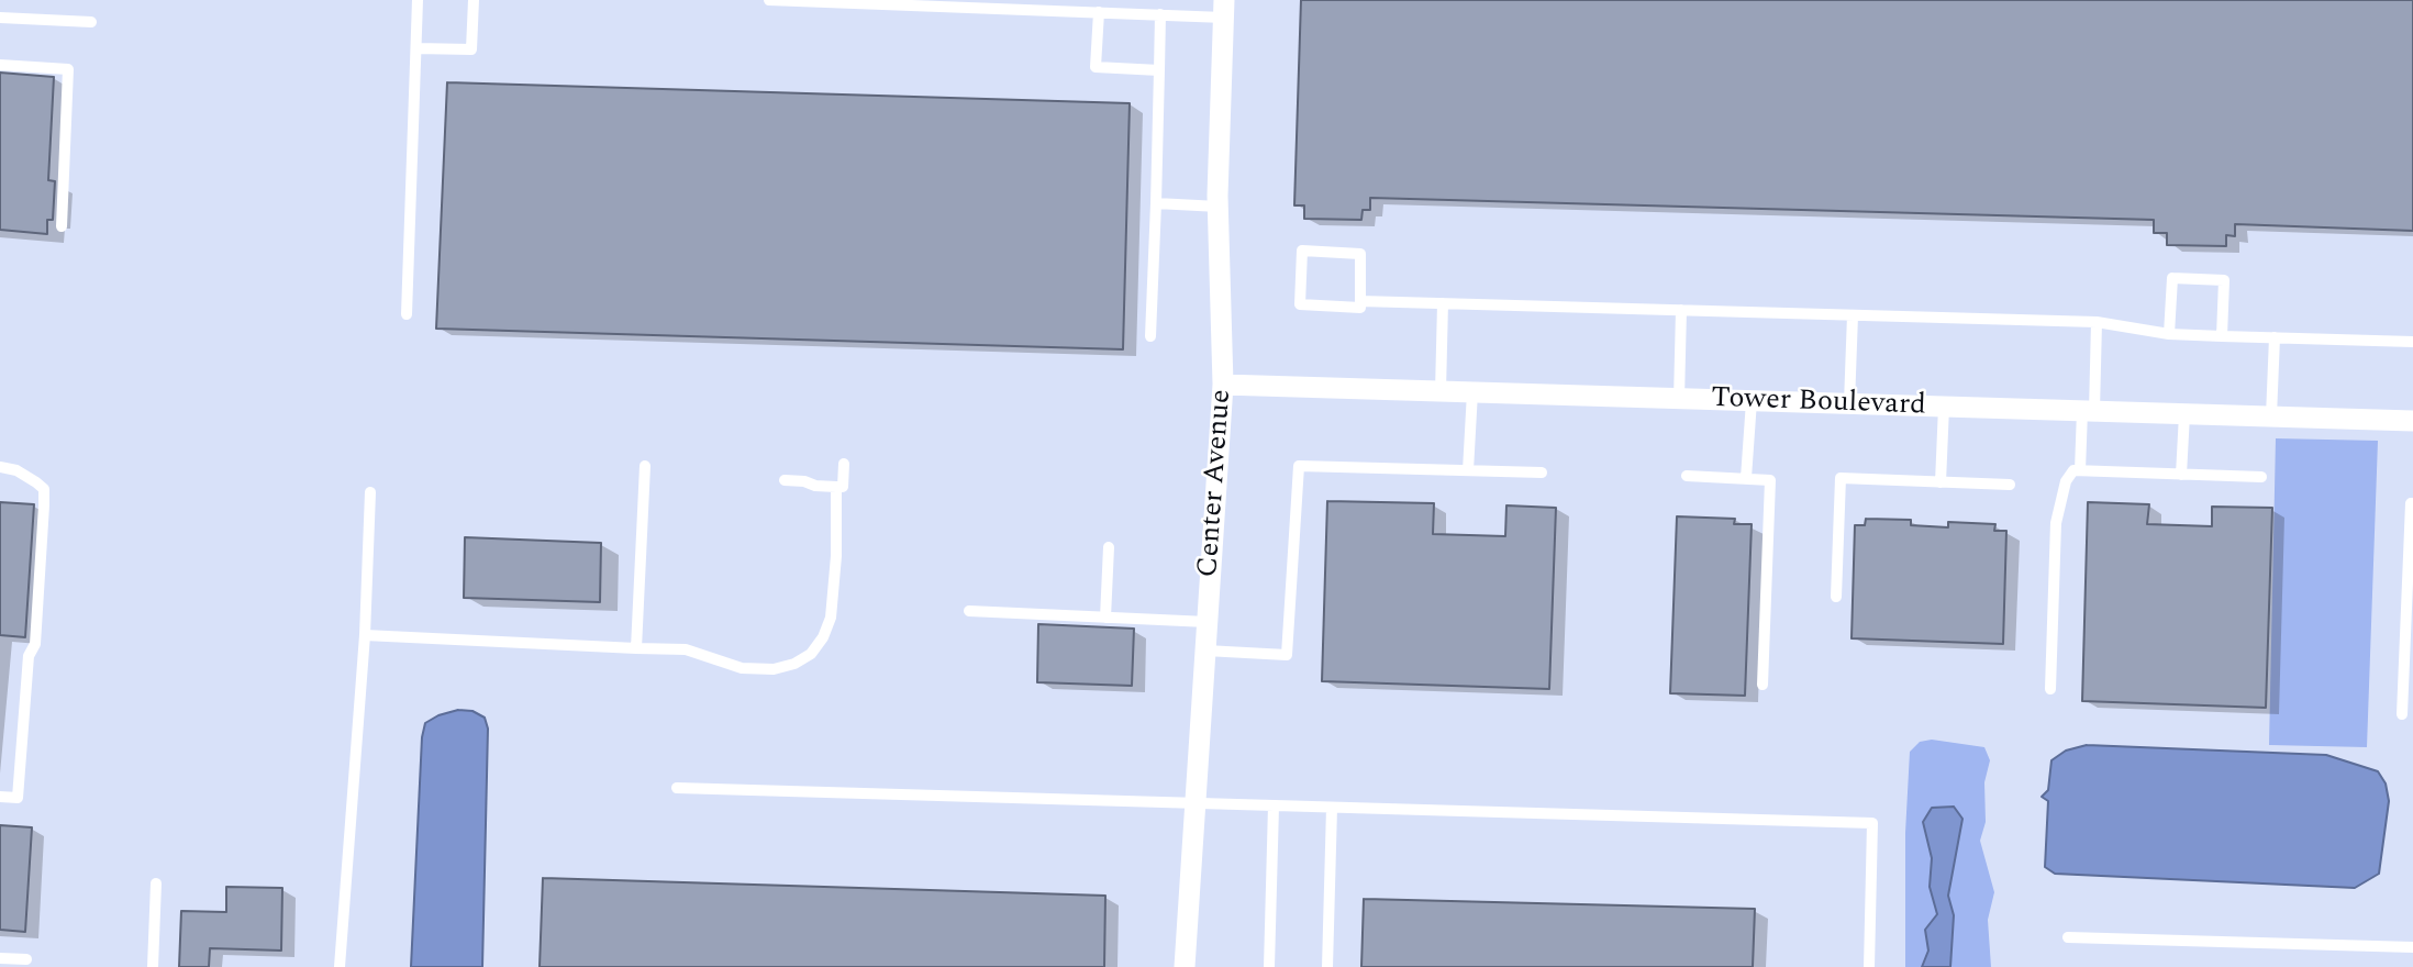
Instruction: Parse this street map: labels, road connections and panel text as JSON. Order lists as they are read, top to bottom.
{
  "streets": {
    "street": ["Tower Boulevard", "Center Avenue"]
  },
  "crossings": [
    ["Tower Boulevard", "Center Avenue"]
  ]
}
